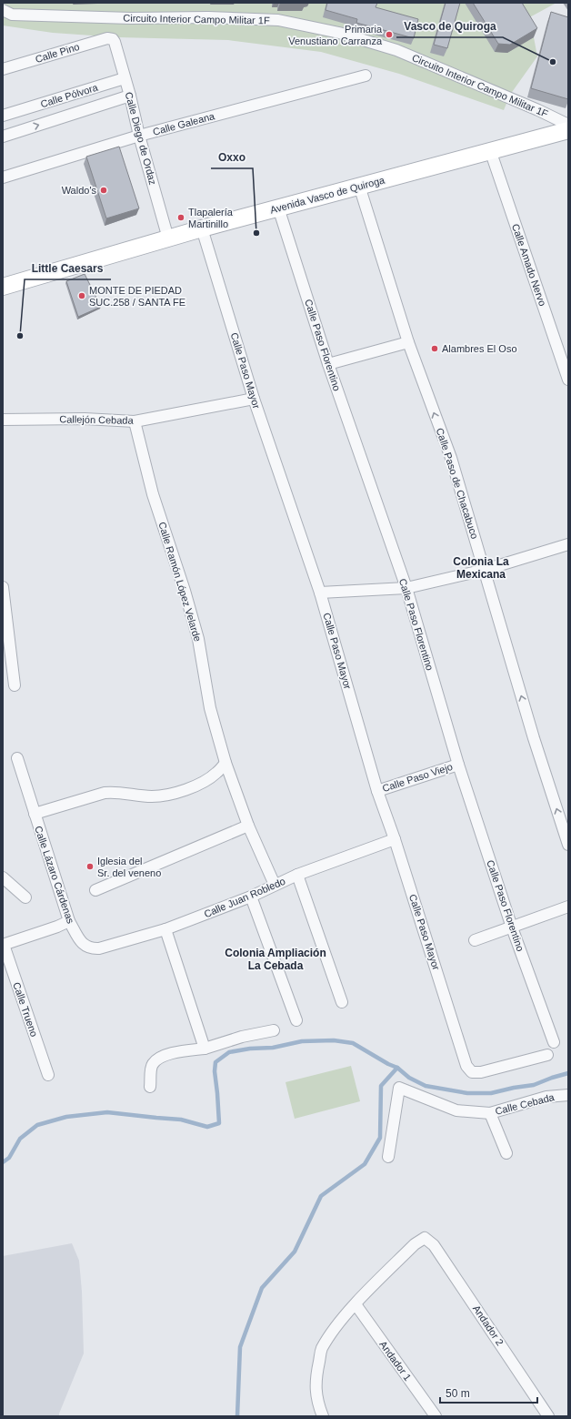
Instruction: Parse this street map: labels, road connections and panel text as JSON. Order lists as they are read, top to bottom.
{
  "streets": {
    "main road": ["Avenida Vasco de Quiroga"],
    "street": [
      "Circuito Interior Campo Militar 1F",
      "Calle Pino",
      "Calle Pólvora",
      "Calle Galeana",
      "Calle Diego de Ordaz",
      "Calle Amado Nervo",
      "Calle Paso Florentino",
      "Calle Paso Mayor",
      "Callejón Cebada",
      "Calle Paso de Chacabuco",
      "Calle Ramón López Velarde",
      "Calle Paso Viejo",
      "Calle Lázaro Cárdenas",
      "Calle Juan Robledo",
      "Calle Trueno",
      "Calle Cebada",
      "Andador 2",
      "Andador 1"
    ]
  },
  "crossings": [
    ["Calle Pino", "Calle Diego de Ordaz"],
    ["Calle Pólvora", "Calle Diego de Ordaz"],
    ["Calle Galeana", "Calle Diego de Ordaz"],
    ["Calle Diego de Ordaz", "Avenida Vasco de Quiroga"],
    ["Avenida Vasco de Quiroga", "Calle Amado Nervo"],
    ["Avenida Vasco de Quiroga", "Calle Paso Florentino"],
    ["Avenida Vasco de Quiroga", "Calle Paso Mayor"],
    ["Avenida Vasco de Quiroga", "Calle Paso de Chacabuco"],
    ["Calle Paso Florentino", "Calle Paso Viejo"],
    ["Calle Paso Mayor", "Callejón Cebada"],
    ["Calle Paso Mayor", "Calle Paso Viejo"],
    ["Calle Paso Mayor", "Calle Juan Robledo"],
    ["Callejón Cebada", "Calle Ramón López Velarde"],
    ["Calle Ramón López Velarde", "Calle Juan Robledo"],
    ["Calle Lázaro Cárdenas", "Calle Juan Robledo"],
    ["Andador 2", "Andador 1"]
  ],
  "one_way": ["Calle Paso de Chacabuco"],
  "districts": ["Colonia La Mexicana", "Colonia Ampliación La Cebada"],
  "places": [
    "Primaria Venustiano Carranza",
    "Vasco de Quiroga",
    "Waldo's",
    "Tlapalería Martinillo",
    "Oxxo",
    "MONTE DE PIEDAD SUC.258 / SANTA FE",
    "Little Caesars",
    "Alambres El Oso",
    "Iglesia del Sr. del veneno"
  ],
  "scale_bar": "50 m"
}
